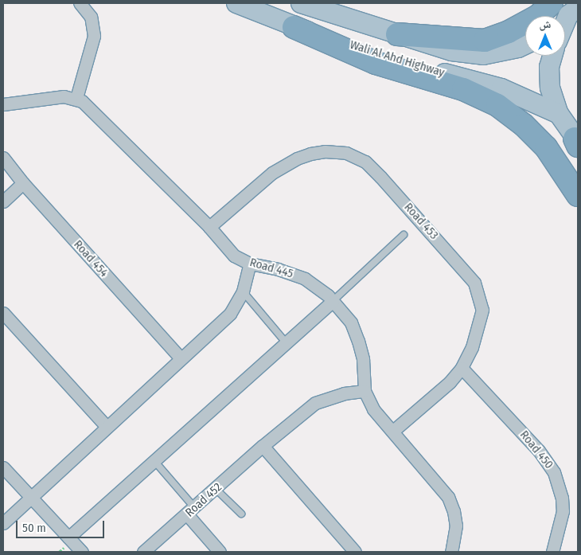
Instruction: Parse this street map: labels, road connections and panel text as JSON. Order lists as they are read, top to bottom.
{
  "streets": {
    "main road": ["Wali Al Ahd Highway"],
    "street": [
      "Road 453",
      "Road 454",
      "Road 445",
      "Road 450",
      "Road 452"
    ]
  },
  "crossings": [
    ["Road 453", "Road 445"],
    ["Road 453", "Road 450"],
    ["Road 445", "Road 452"]
  ],
  "scale_bar": "50 m",
  "north": "top"
}
